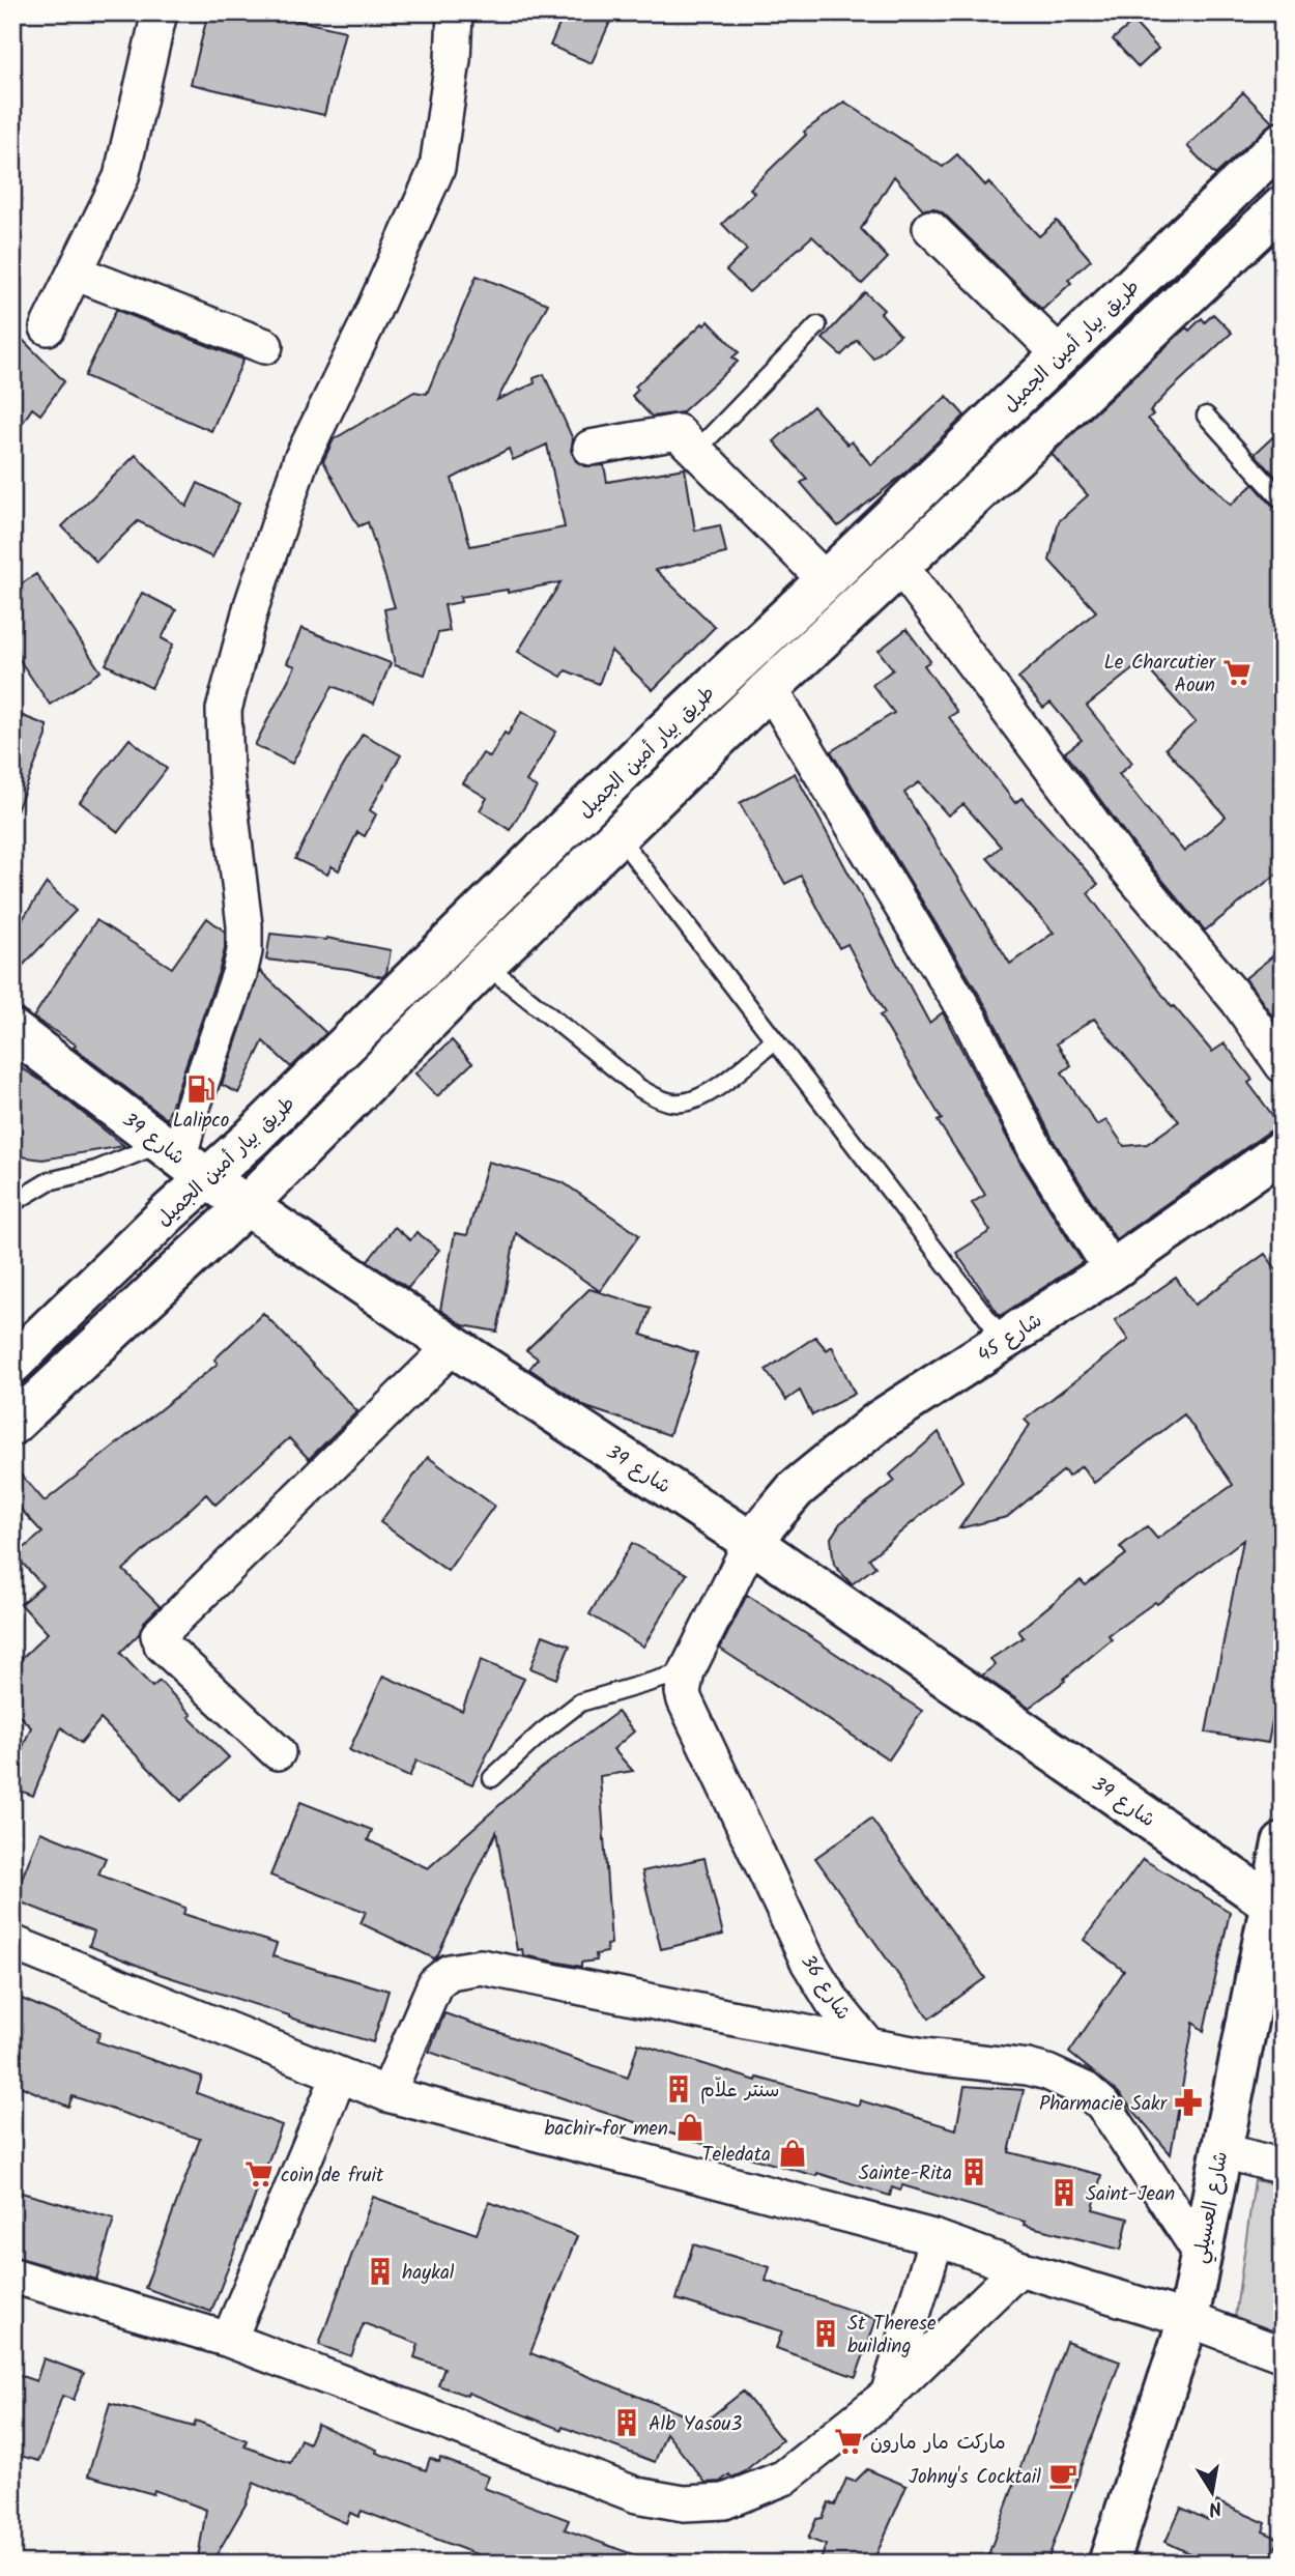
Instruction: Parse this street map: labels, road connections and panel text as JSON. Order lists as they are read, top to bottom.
{
  "streets": {
    "main road": [
      "طريق بيار أمين الجميل",
      "شارع 39",
      "شارع 45",
      "شارع العسيلي"
    ],
    "street": ["شارع 36"]
  },
  "crossings": [
    ["طريق بيار أمين الجميل", "شارع 39"],
    ["شارع 39", "شارع 45"],
    ["شارع 39", "شارع 36"],
    ["شارع 39", "شارع العسيلي"],
    ["شارع 45", "شارع 36"]
  ],
  "places": {
    "supermarket": ["Le Charcutier Aoun", "coin de fruit", "ماركت مار مارون"],
    "fuel station": ["Lalipco"],
    "building": [
      "سنتر علاّم",
      "Sainte-Rita",
      "Saint-Jean",
      "haykal",
      "St Therese building",
      "Alb Yasou3"
    ],
    "pharmacy": ["Pharmacie Sakr"],
    "shop": ["bachir for men", "Teledata"],
    "cafe": ["Johny's Cocktail"]
  },
  "north": "bottom"
}
